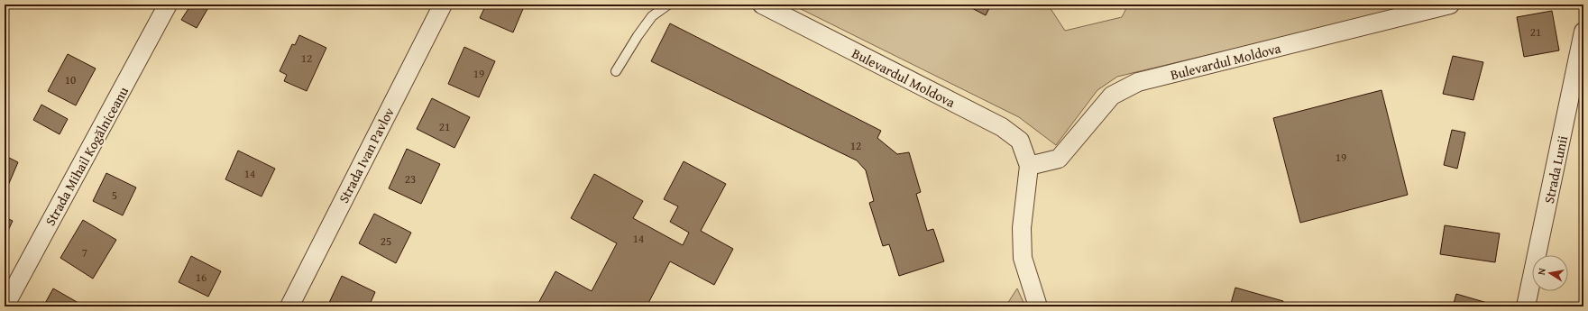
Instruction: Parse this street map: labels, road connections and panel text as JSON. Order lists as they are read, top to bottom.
{
  "streets": {
    "street": [
      "Bulevardul Moldova",
      "Strada Ivan Pavlov",
      "Strada Mihail Kogălniceanu",
      "Strada Lunii"
    ]
  },
  "house_numbers": [
    "21",
    "12",
    "19",
    "10",
    "21",
    "12",
    "19",
    "14",
    "23",
    "5",
    "14",
    "25",
    "7",
    "16"
  ],
  "north": "left"
}
